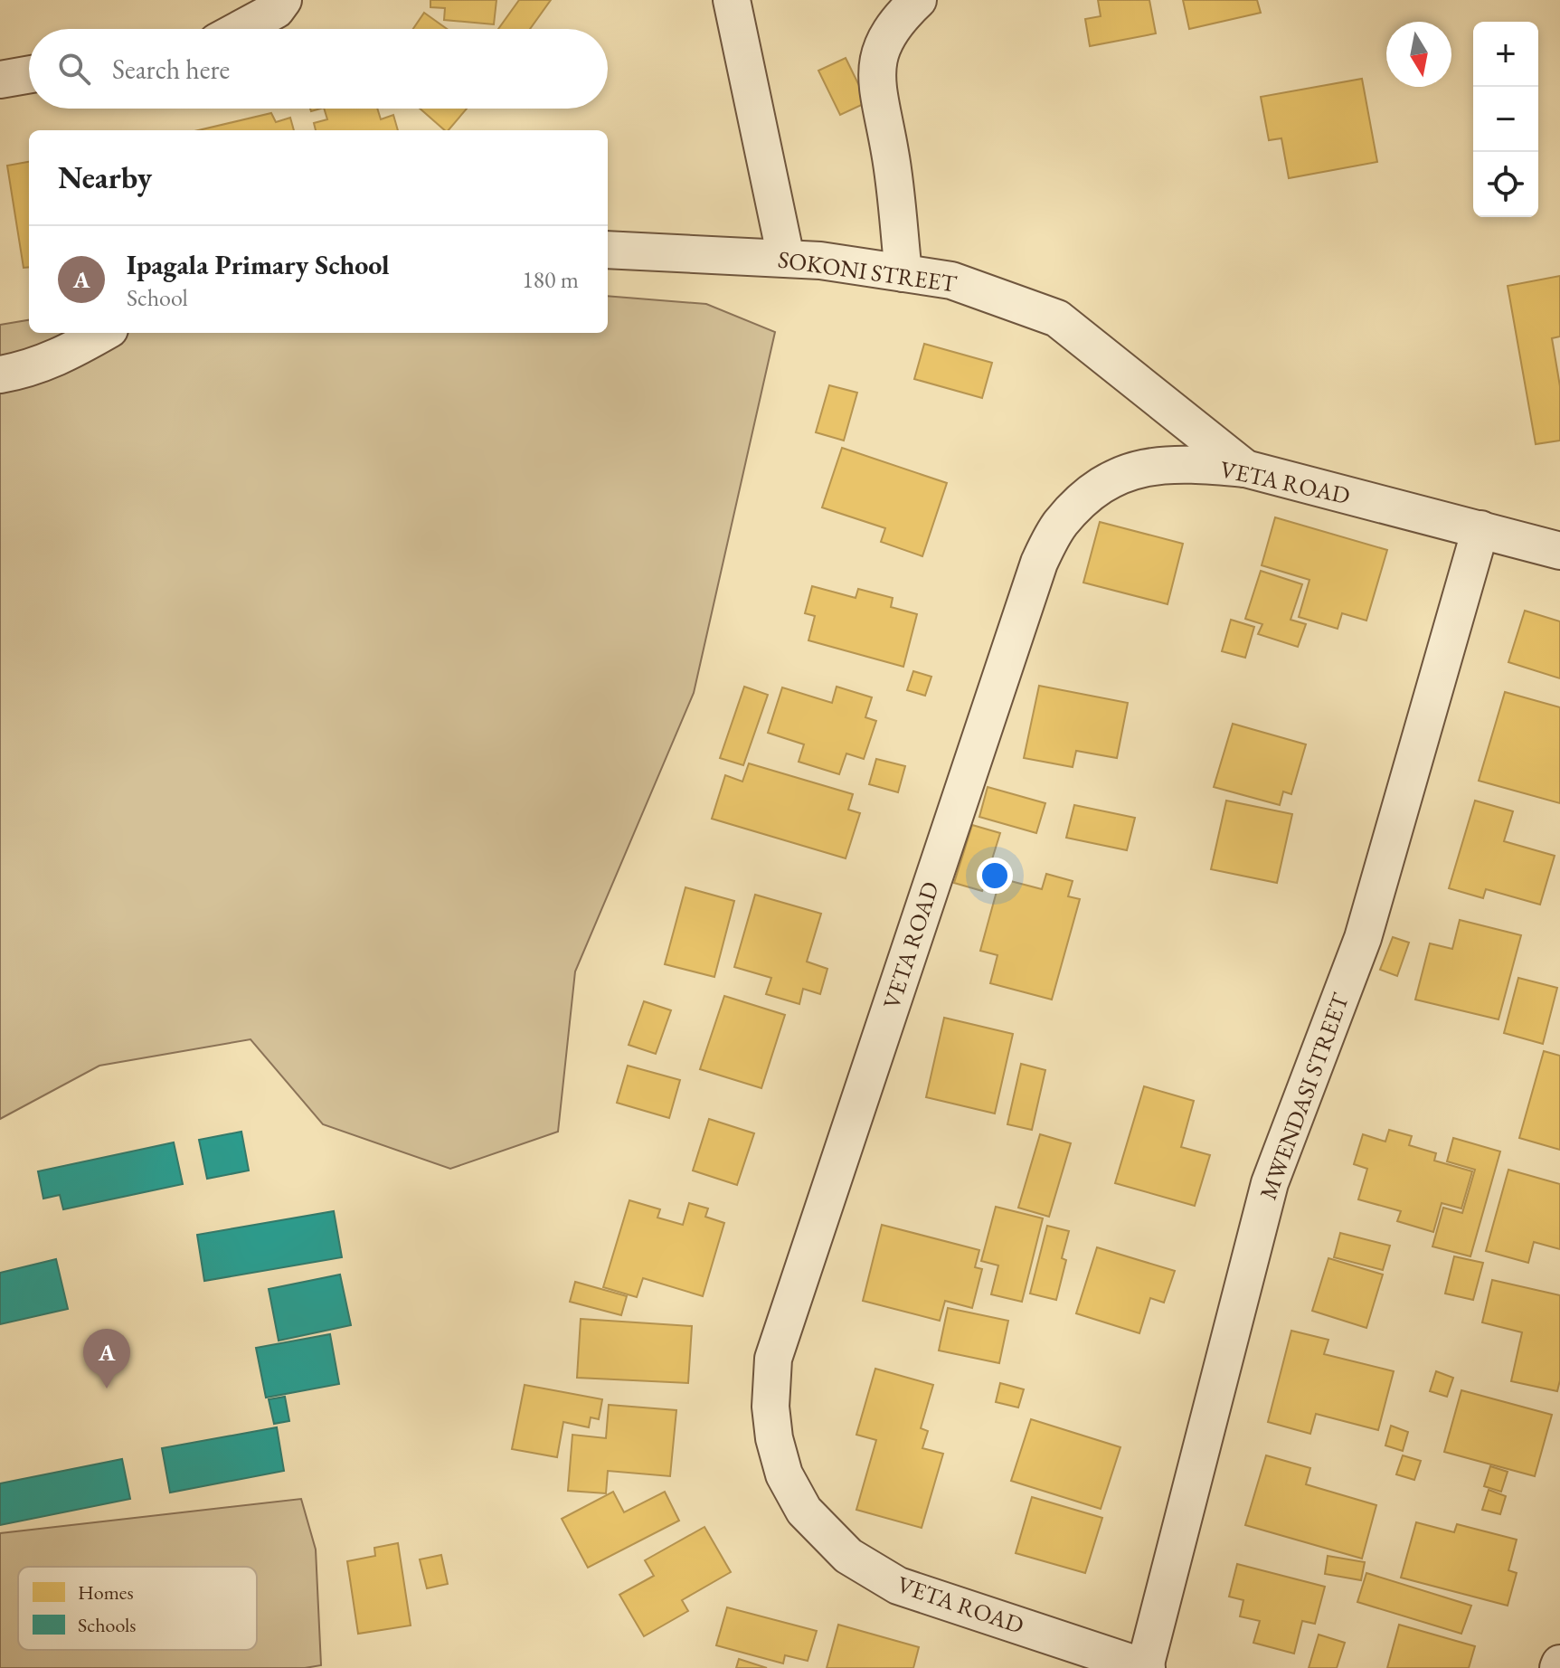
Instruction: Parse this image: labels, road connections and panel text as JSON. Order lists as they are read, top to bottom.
{
  "streets": {
    "street": ["SOKONI STREET", "VETA ROAD", "MWENDASI STREET"]
  },
  "crossings": [
    ["SOKONI STREET", "VETA ROAD"],
    ["VETA ROAD", "MWENDASI STREET"]
  ],
  "legend": ["Homes", "Schools"],
  "north": "bottom",
  "page": {
    "map_buttons": ["+", "−"],
    "search": "Search here",
    "heading": "Nearby",
    "list": [
      {
        "mark": "A",
        "name": "Ipagala Primary School",
        "note": "School",
        "value": "180 m"
      }
    ],
    "pins": "A"
  }
}
